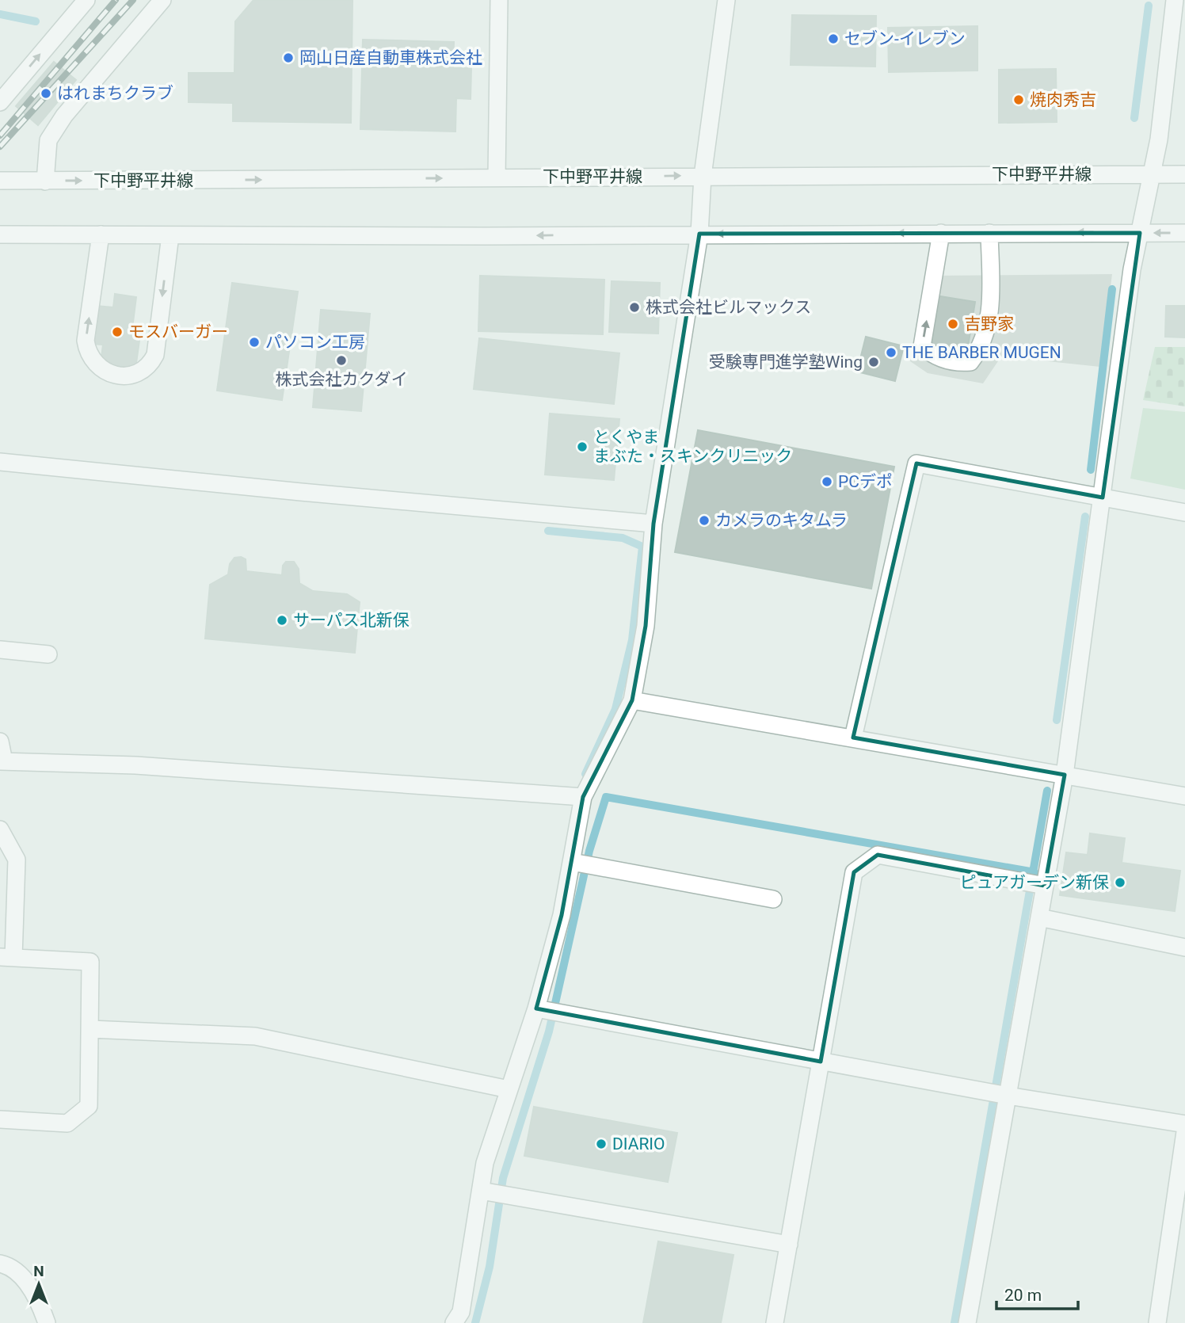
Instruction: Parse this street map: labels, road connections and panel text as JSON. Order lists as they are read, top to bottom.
{
  "streets": {
    "street": ["下中野平井線"]
  },
  "places": [
    "セブン-イレブン",
    "岡山日産自動車株式会社",
    "はれまちクラブ",
    "焼肉秀吉",
    "株式会社ビルマックス",
    "吉野家",
    "モスバーガー",
    "パソコン工房",
    "THE BARBER MUGEN",
    "株式会社カクダイ",
    "受験専門進学塾Wing",
    "とくやま まぶた・スキンクリニック",
    "PCデポ",
    "カメラのキタムラ",
    "サーパス北新保",
    "ピュアガーデン新保",
    "DIARIO"
  ],
  "scale_bar": "20 m",
  "north": "top"
}
